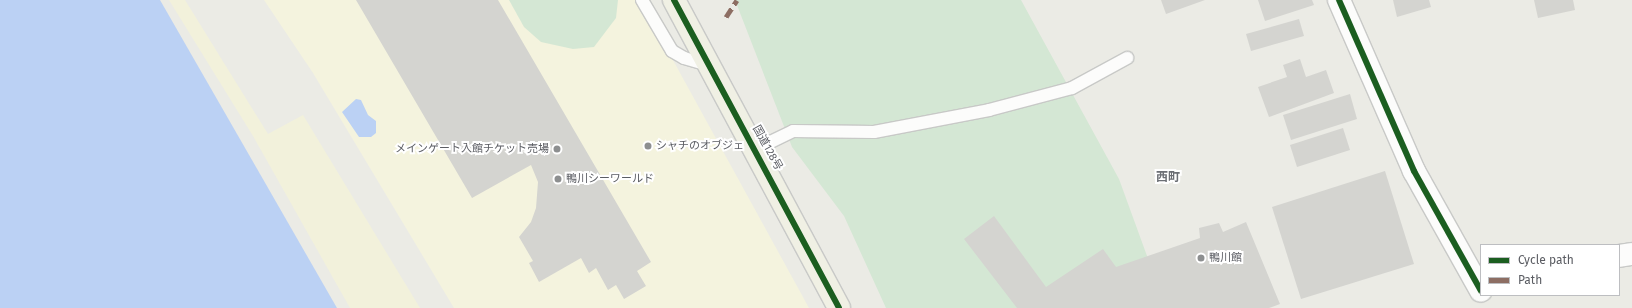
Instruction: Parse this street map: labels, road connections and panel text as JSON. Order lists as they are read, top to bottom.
{
  "streets": {
    "highway": ["国道128号"]
  },
  "districts": ["西町"],
  "places": [
    "シャチのオブジェ",
    "メインゲート入館チケット売場",
    "鴨川シーワールド",
    "鴨川館"
  ],
  "legend": ["Cycle path", "Path"]
}
